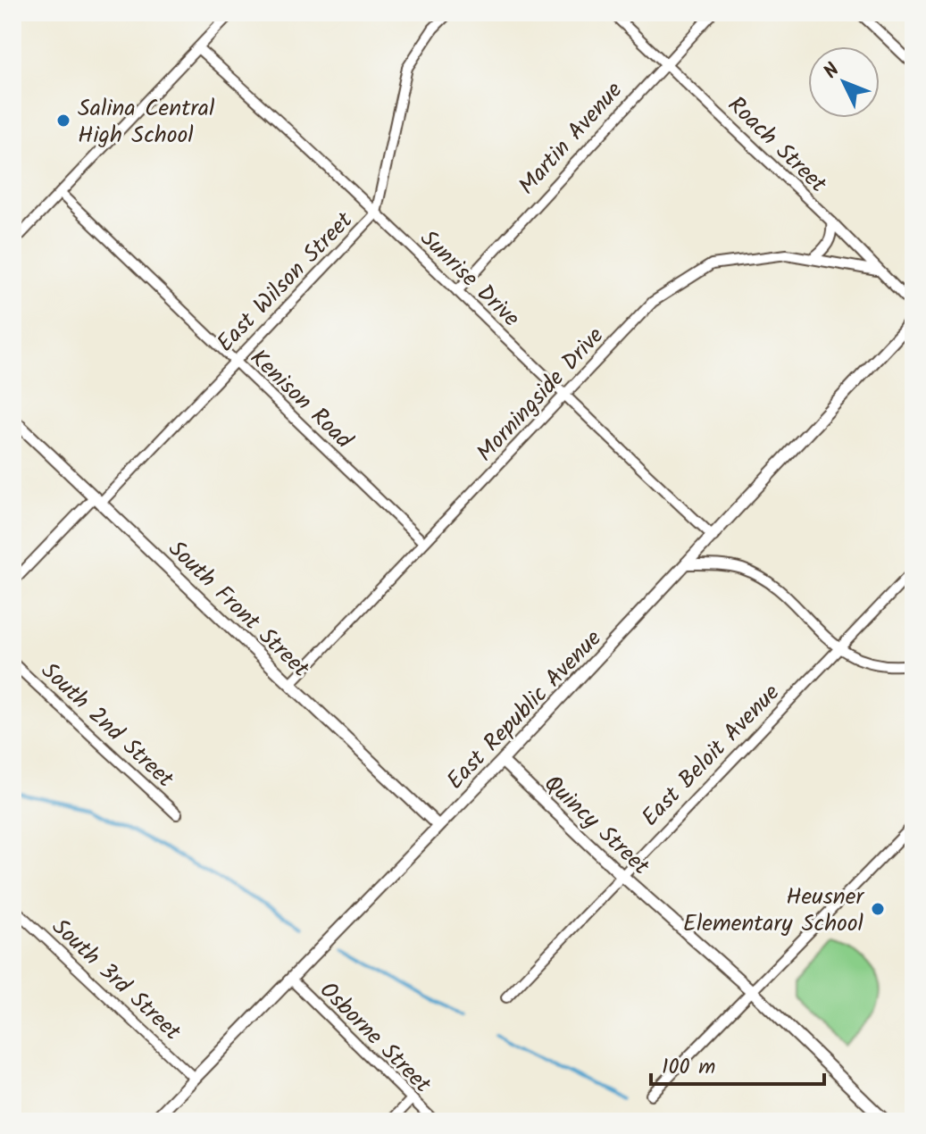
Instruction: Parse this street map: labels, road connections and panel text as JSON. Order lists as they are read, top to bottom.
{
  "streets": {
    "street": [
      "Martin Avenue",
      "Roach Street",
      "Sunrise Drive",
      "East Wilson Street",
      "Morningside Drive",
      "Kenison Road",
      "South Front Street",
      "East Republic Avenue",
      "South 2nd Street",
      "East Beloit Avenue",
      "Quincy Street",
      "South 3rd Street",
      "Osborne Street"
    ]
  },
  "crossings": [
    ["Martin Avenue", "Roach Street"],
    ["Martin Avenue", "Sunrise Drive"],
    ["Roach Street", "Morningside Drive"],
    ["Sunrise Drive", "East Wilson Street"],
    ["Sunrise Drive", "Morningside Drive"],
    ["Sunrise Drive", "East Republic Avenue"],
    ["East Wilson Street", "Kenison Road"],
    ["East Wilson Street", "South Front Street"],
    ["Morningside Drive", "Kenison Road"],
    ["Morningside Drive", "South Front Street"],
    ["South Front Street", "East Republic Avenue"],
    ["East Republic Avenue", "Quincy Street"],
    ["East Republic Avenue", "South 3rd Street"],
    ["East Republic Avenue", "Osborne Street"],
    ["East Beloit Avenue", "Quincy Street"]
  ],
  "places": ["Salina Central High School", "Heusner Elementary School"],
  "scale_bar": "100 m",
  "north": "top left"
}
